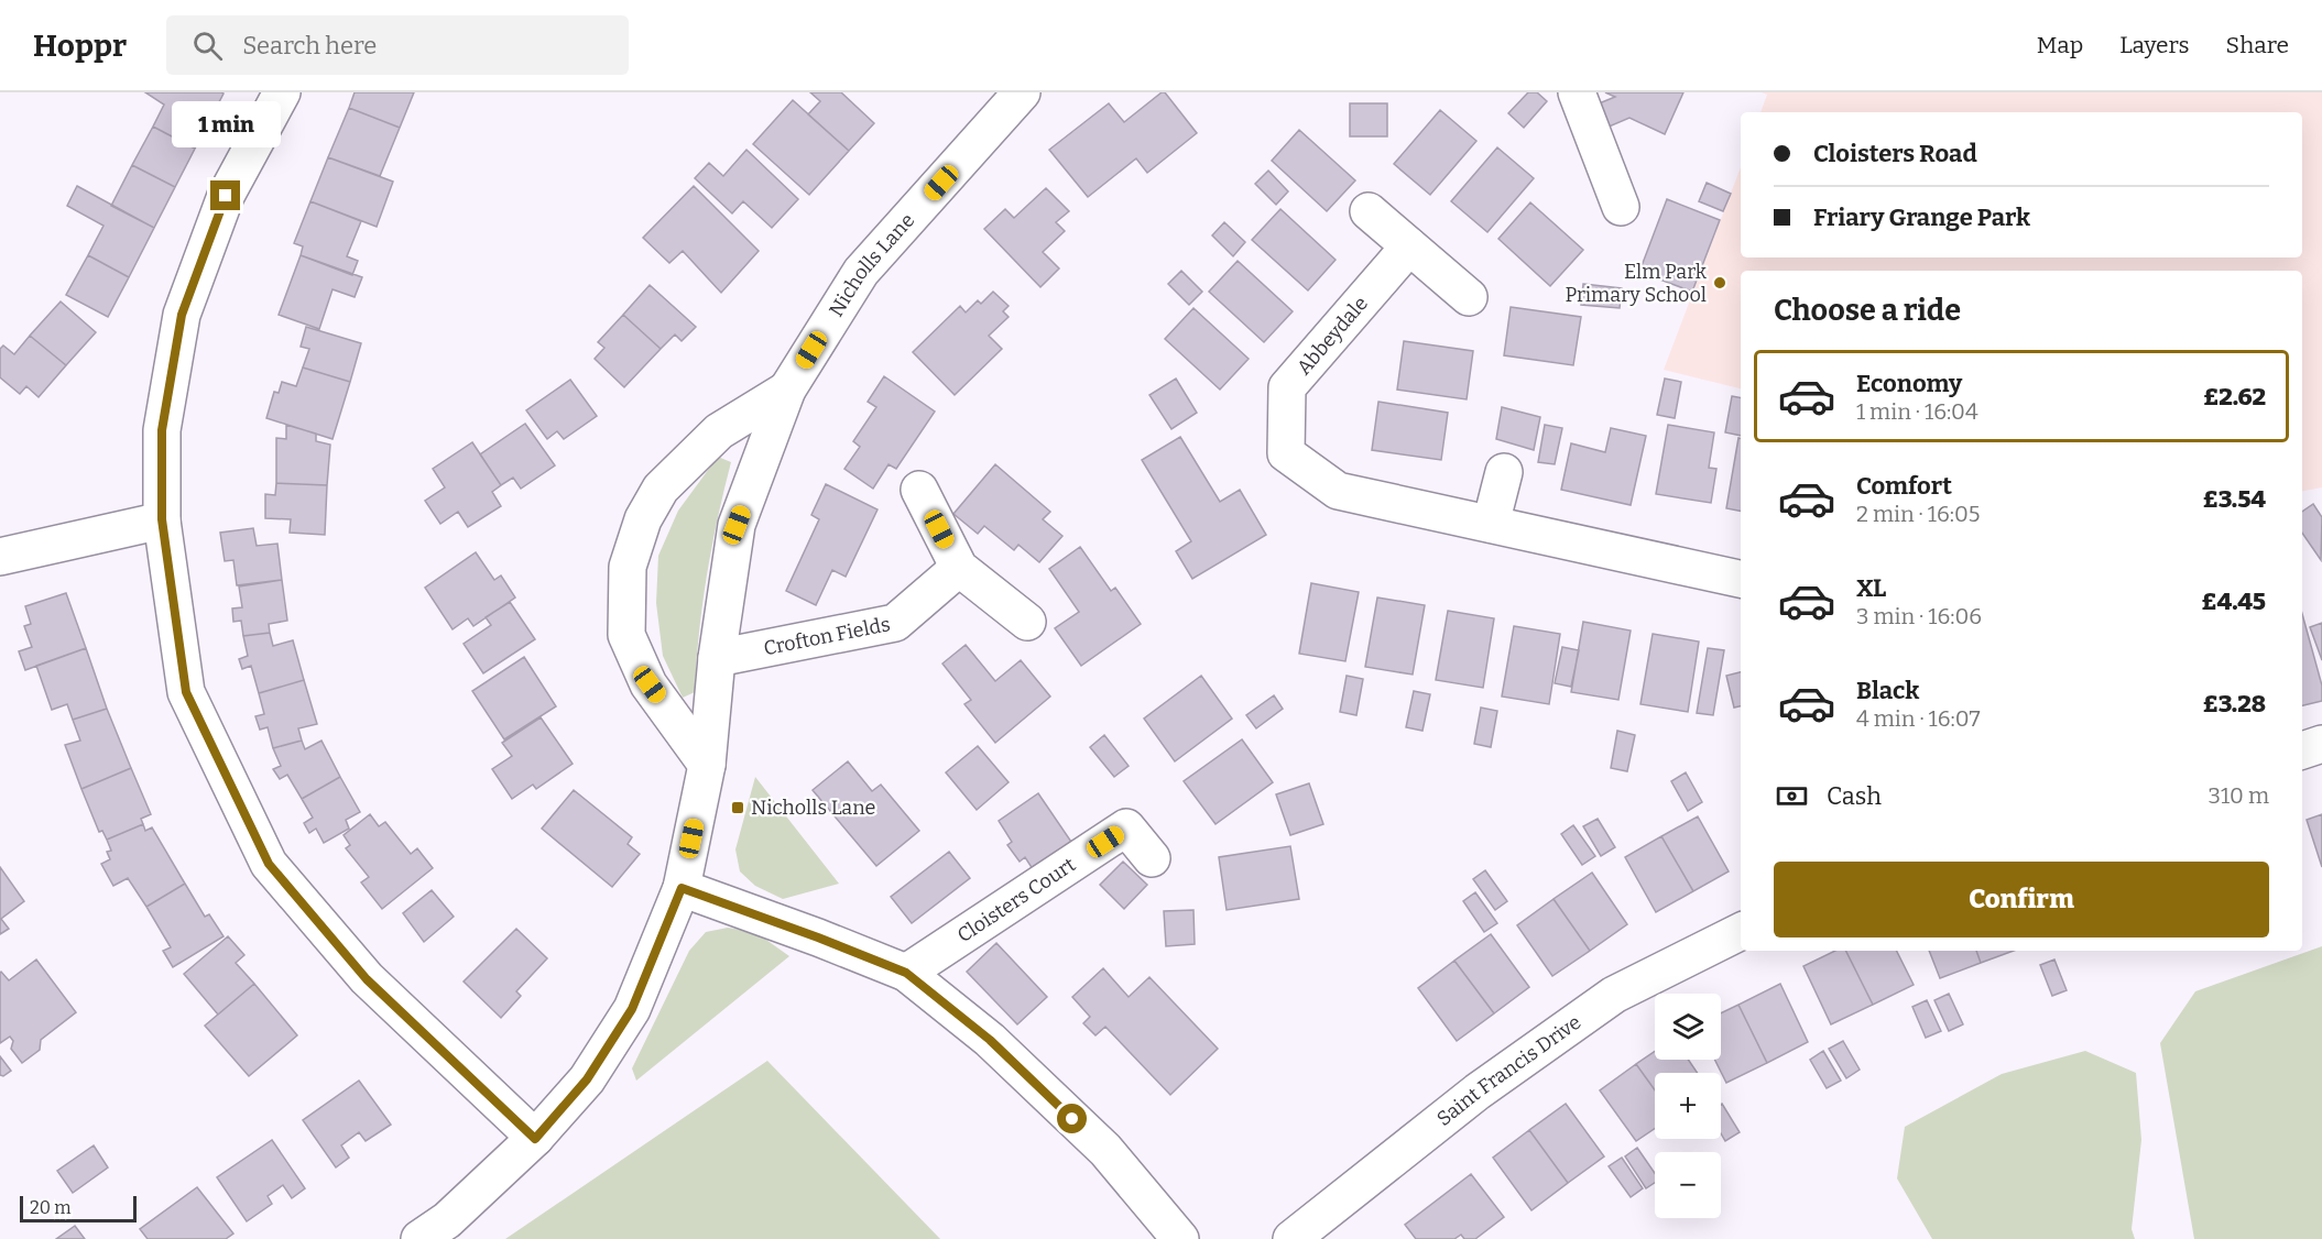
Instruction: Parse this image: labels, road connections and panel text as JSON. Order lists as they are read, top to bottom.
{
  "streets": {
    "street": [
      "Nicholls Lane",
      "Abbeydale",
      "Crofton Fields",
      "Cloisters Court",
      "Saint Francis Drive"
    ]
  },
  "crossings": [
    ["Nicholls Lane", "Crofton Fields"]
  ],
  "places": {
    "other": ["Elm Park Primary School"],
    "transit": ["Nicholls Lane"]
  },
  "scale_bar": "20 m",
  "page": {
    "header": "Hoppr",
    "search": "Search here",
    "nav": ["Map", "Layers", "Share"],
    "bubble": "1 min",
    "banner": ["Cloisters Road", "Friary Grange Park"],
    "heading": "Choose a ride",
    "list": [
      {
        "name": "Economy",
        "note": "1 min · 16:04",
        "value": "£2.62"
      },
      {
        "name": "Comfort",
        "note": "2 min · 16:05",
        "value": "£3.54"
      },
      {
        "name": "XL",
        "note": "3 min · 16:06",
        "value": "£4.45"
      },
      {
        "name": "Black",
        "note": "4 min · 16:07",
        "value": "£3.28"
      }
    ],
    "pay": ["Cash", "310 m"],
    "buttons": "Confirm",
    "map_buttons": ["+", "−"],
    "scale": "20 m"
  }
}
